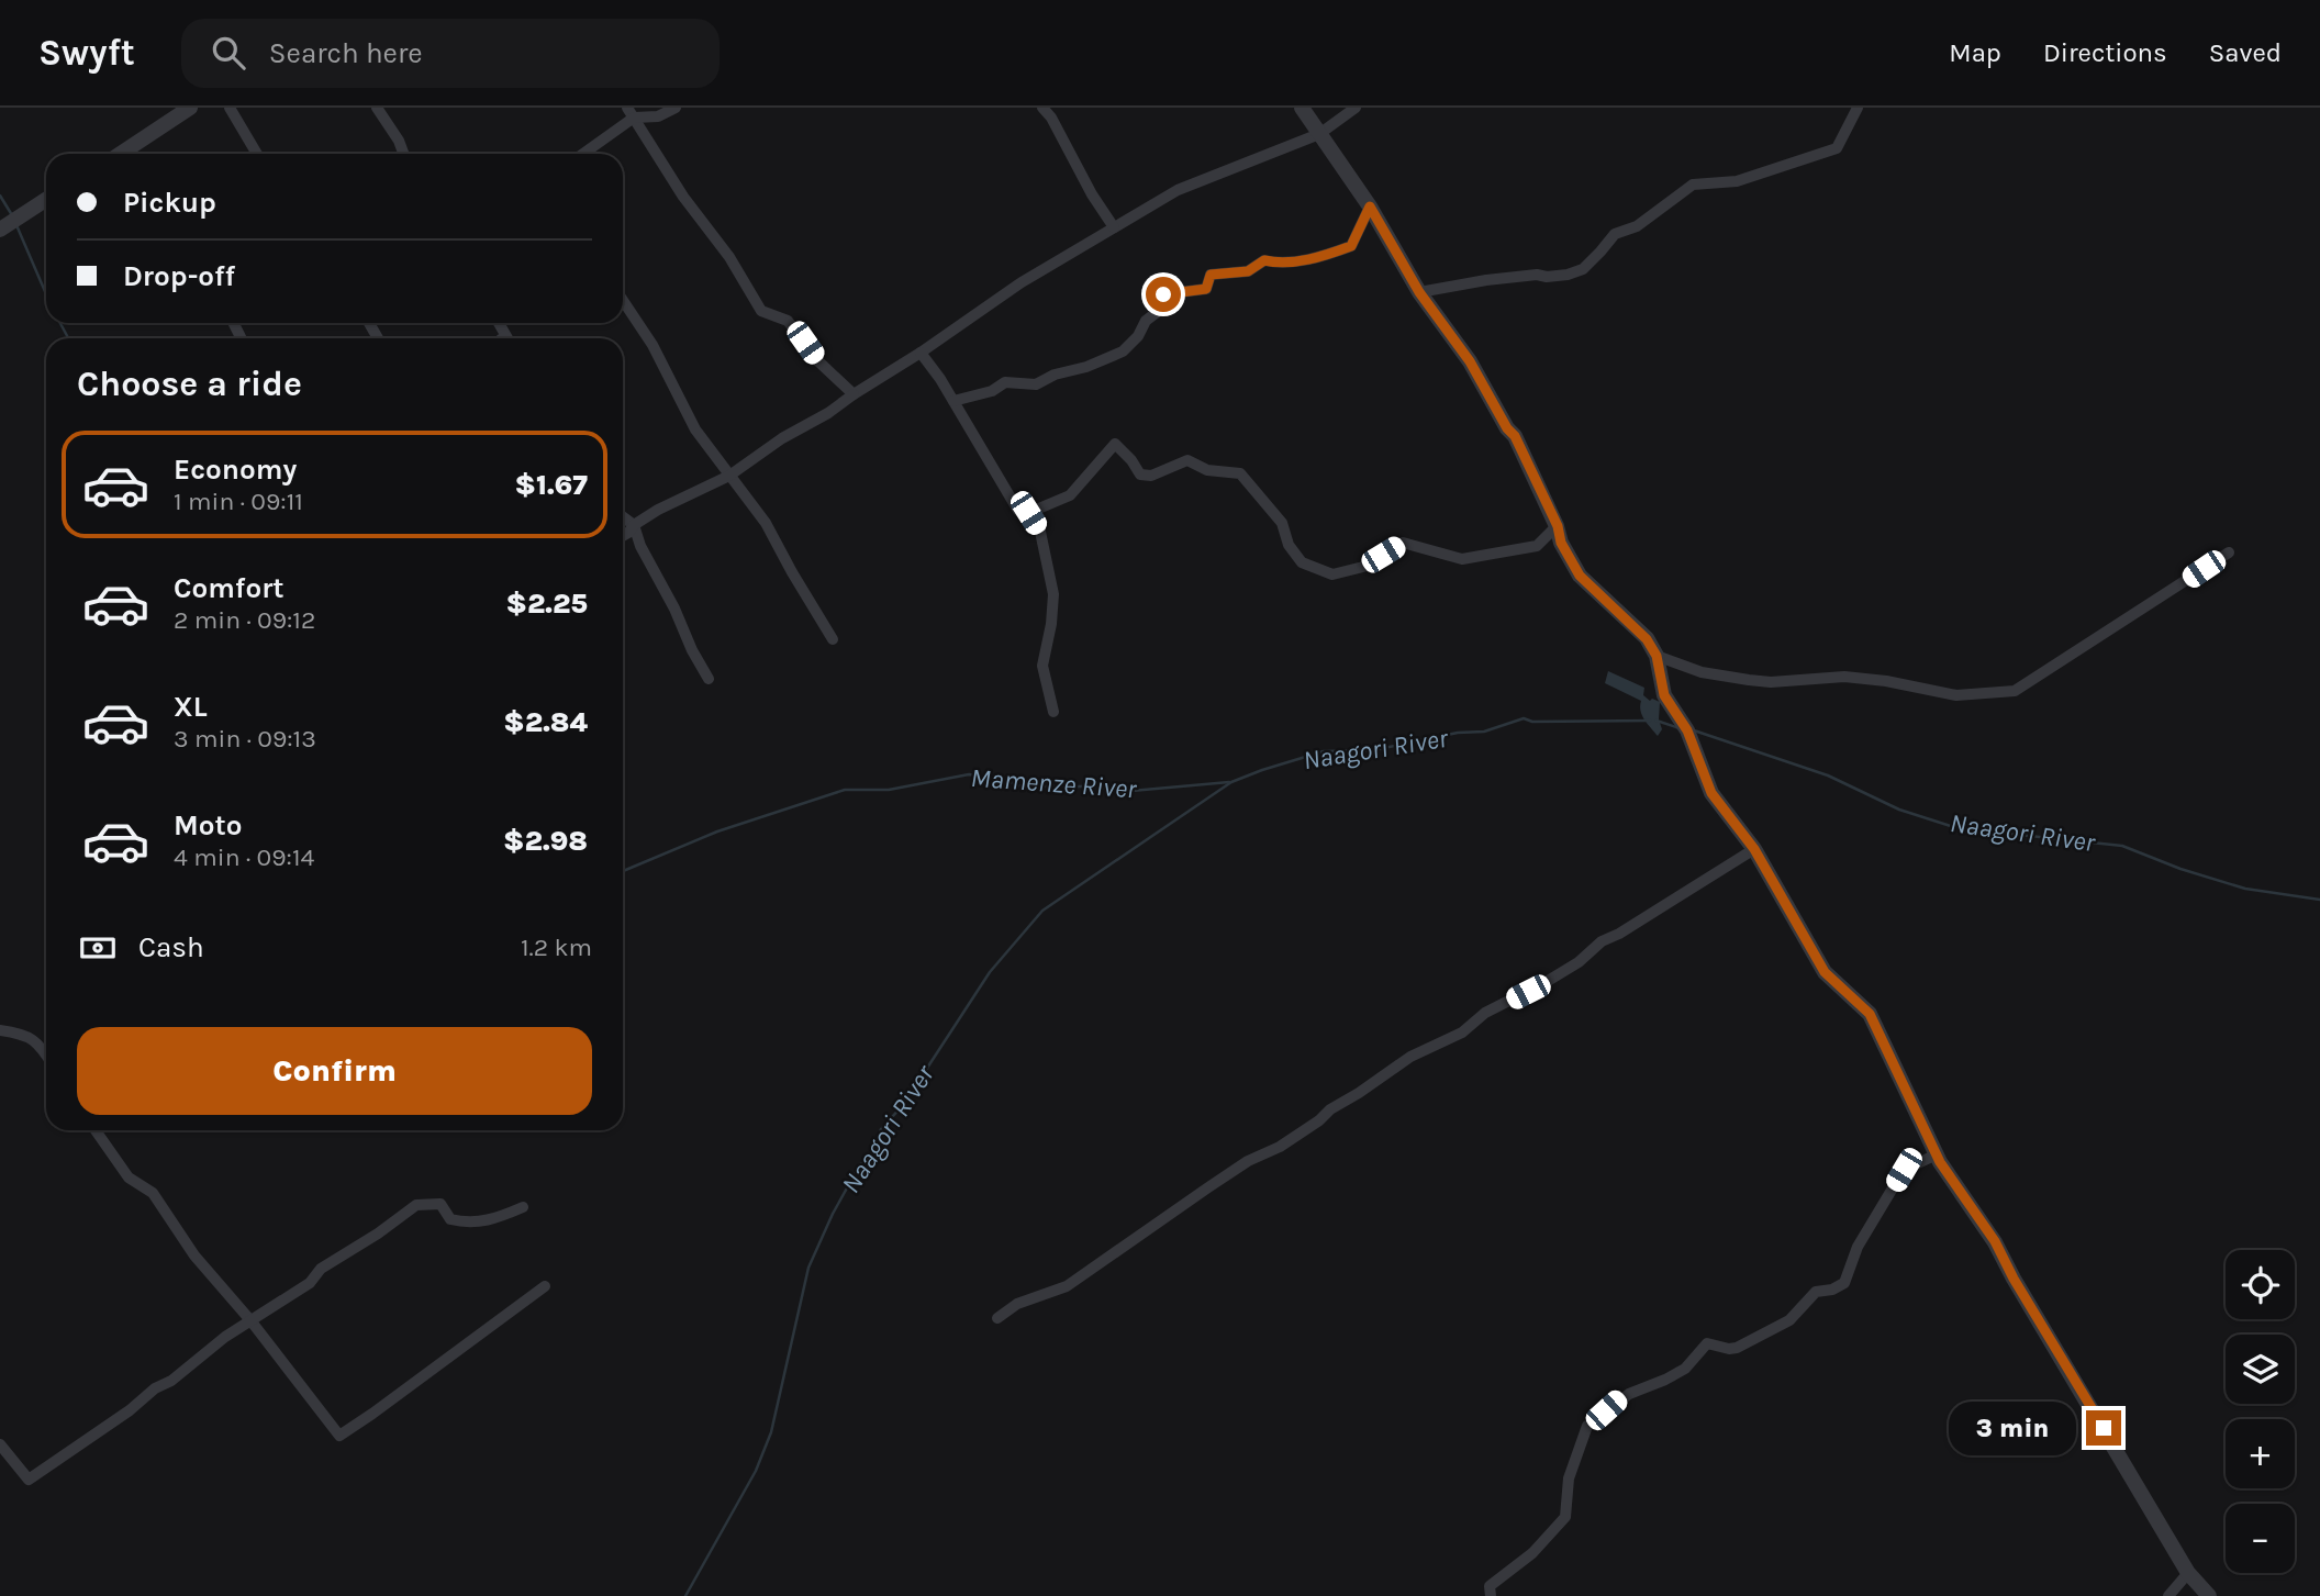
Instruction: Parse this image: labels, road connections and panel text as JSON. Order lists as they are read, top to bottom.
{
  "water": ["Naagori River", "Mamenze River"],
  "page": {
    "header": "Swyft",
    "search": "Search here",
    "nav": ["Map", "Directions", "Saved"],
    "banner": ["Pickup", "Drop-off"],
    "heading": "Choose a ride",
    "list": [
      {
        "name": "Economy",
        "note": "1 min · 09:11",
        "value": "$1.67"
      },
      {
        "name": "Comfort",
        "note": "2 min · 09:12",
        "value": "$2.25"
      },
      {
        "name": "XL",
        "note": "3 min · 09:13",
        "value": "$2.84"
      },
      {
        "name": "Moto",
        "note": "4 min · 09:14",
        "value": "$2.98"
      }
    ],
    "pay": ["Cash", "1.2 km"],
    "buttons": "Confirm",
    "map_buttons": ["+", "−"],
    "bubble": "3 min"
  }
}
